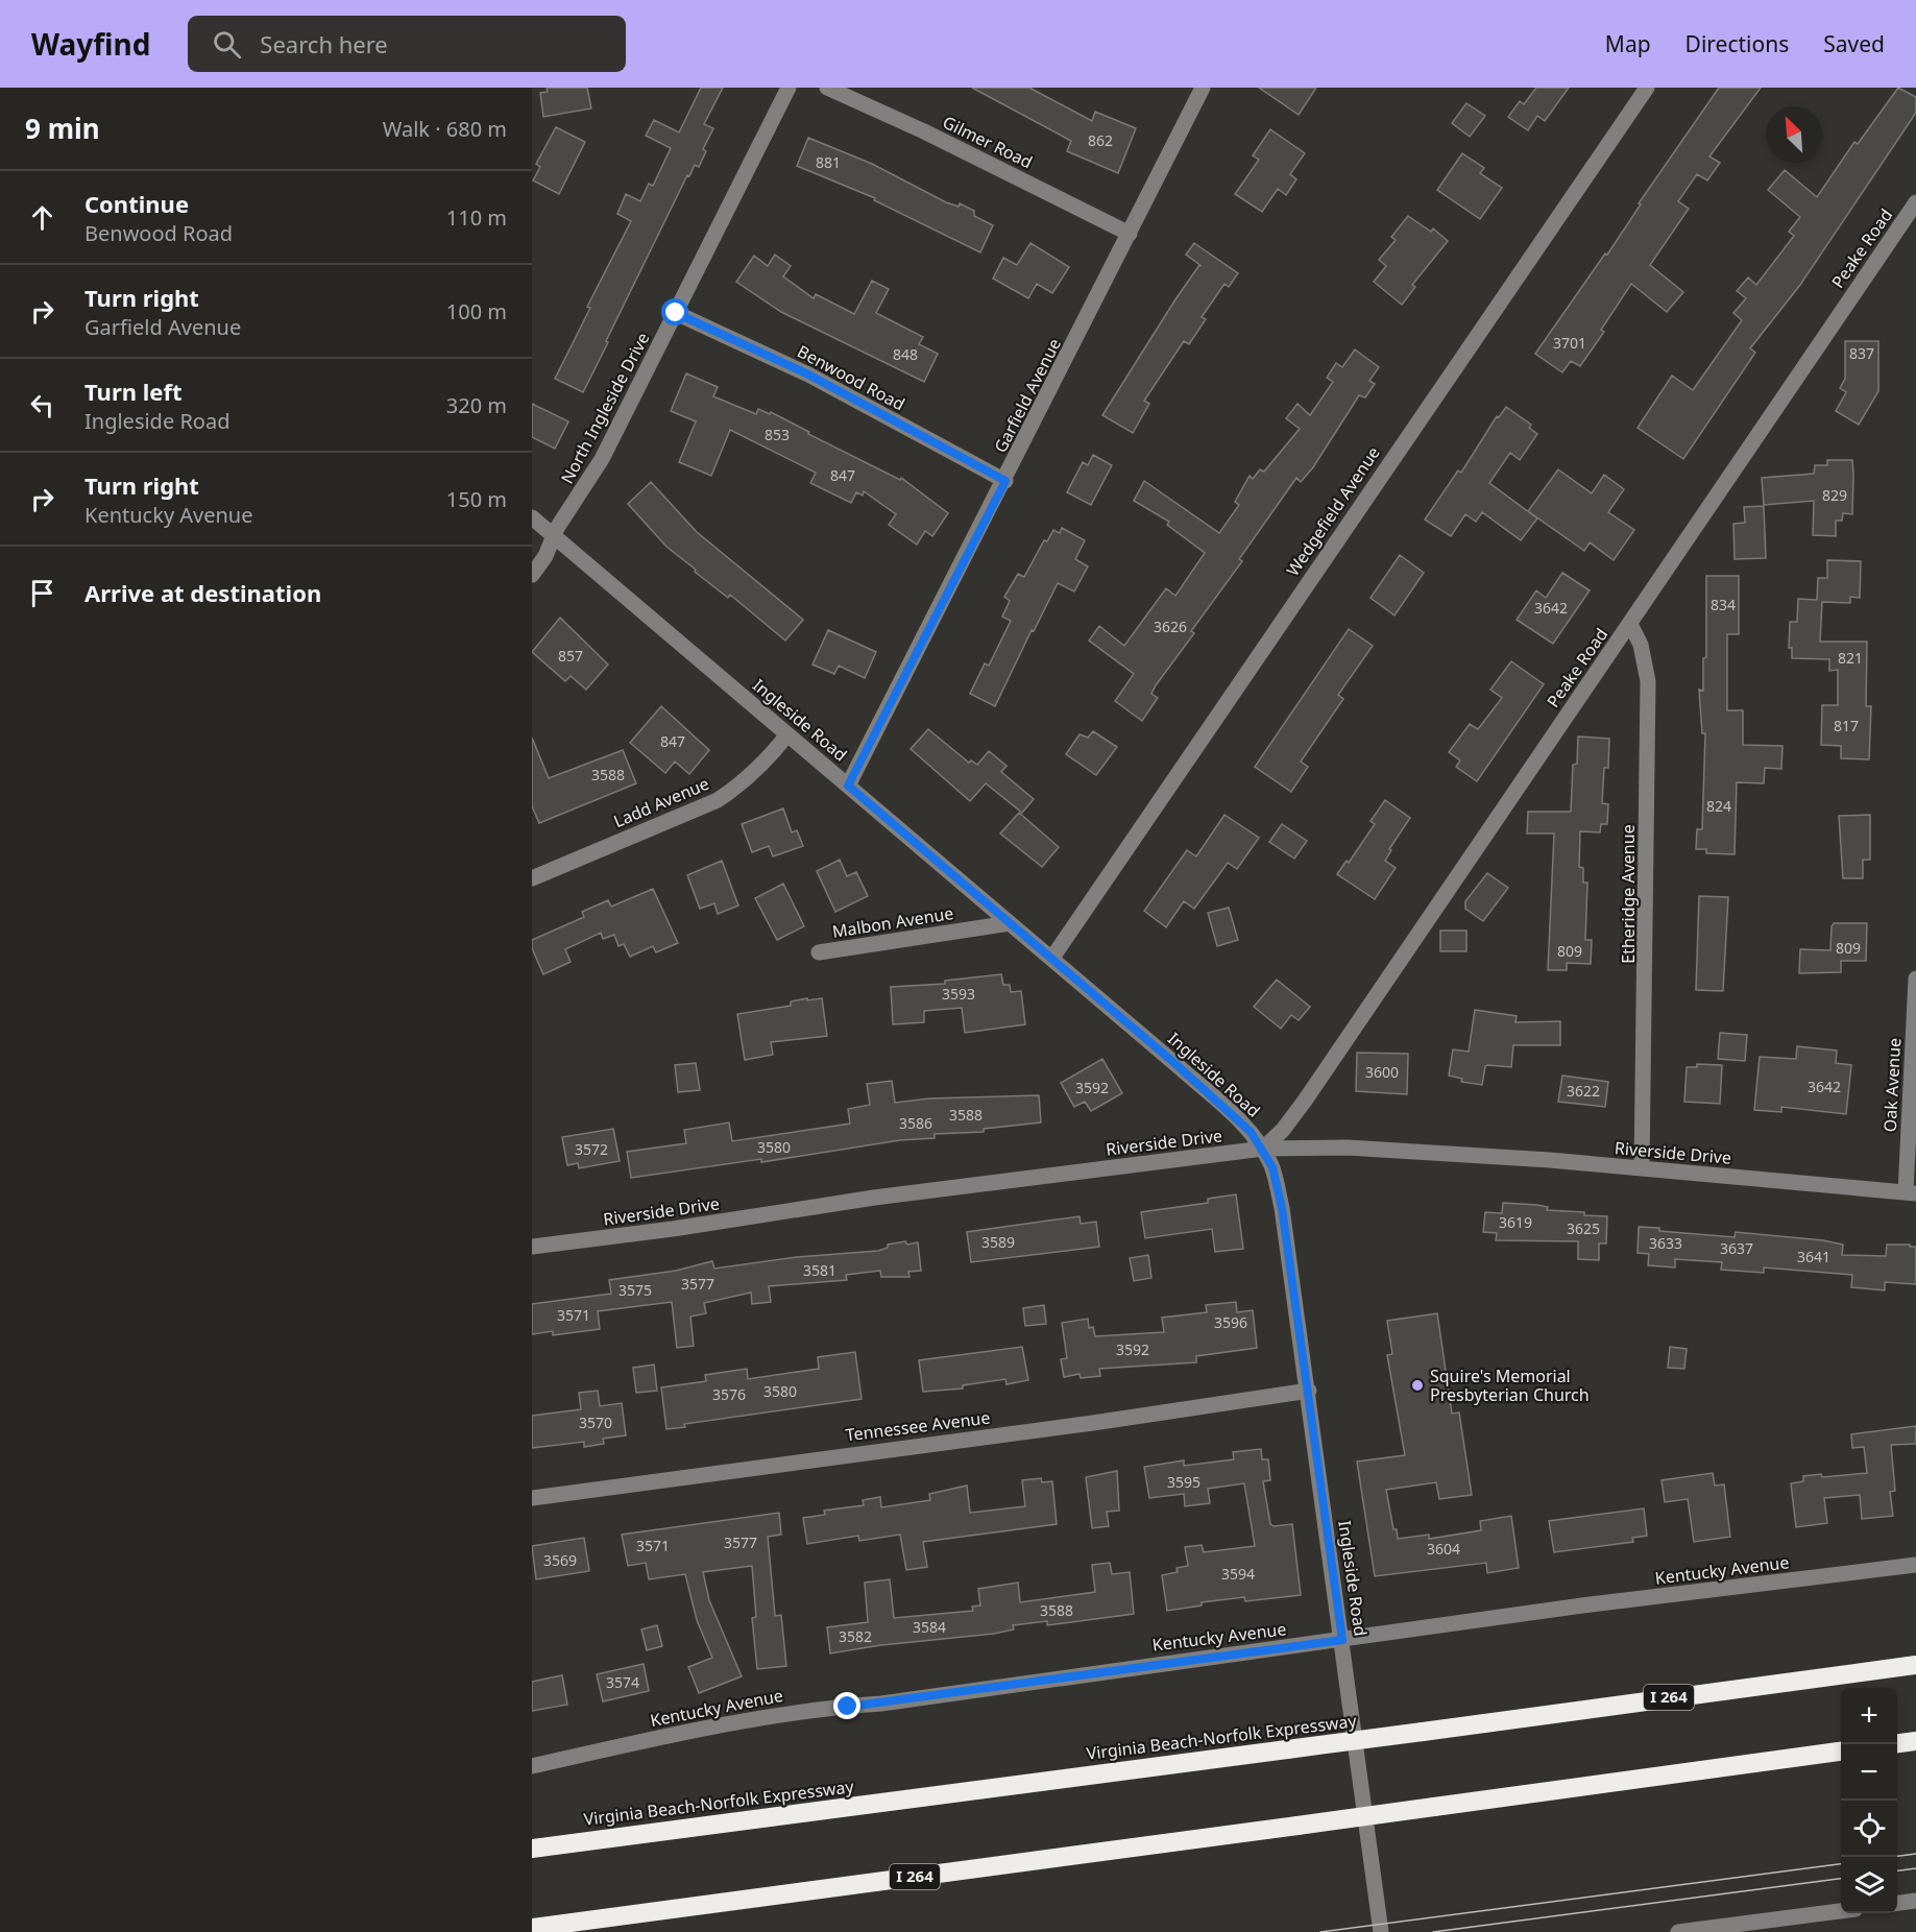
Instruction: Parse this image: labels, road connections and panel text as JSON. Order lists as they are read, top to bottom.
{
  "streets": {
    "highway": ["I 264", "Virginia Beach-Norfolk Expressway"],
    "street": [
      "Gilmer Road",
      "Peake Road",
      "Benwood Road",
      "Garfield Avenue",
      "North Ingleside Drive",
      "Wedgefield Avenue",
      "Ingleside Road",
      "Ladd Avenue",
      "Etheridge Avenue",
      "Malbon Avenue",
      "Oak Avenue",
      "Riverside Drive",
      "Tennessee Avenue",
      "Kentucky Avenue"
    ]
  },
  "crossings": [
    ["Gilmer Road", "Garfield Avenue"],
    ["Peake Road", "Ingleside Road"],
    ["Peake Road", "Etheridge Avenue"],
    ["Peake Road", "Riverside Drive"],
    ["Benwood Road", "Garfield Avenue"],
    ["Benwood Road", "North Ingleside Drive"],
    ["Garfield Avenue", "Ingleside Road"],
    ["North Ingleside Drive", "Ingleside Road"],
    ["Wedgefield Avenue", "Ingleside Road"],
    ["Ingleside Road", "Ladd Avenue"],
    ["Ingleside Road", "Malbon Avenue"],
    ["Ingleside Road", "Riverside Drive"],
    ["Ingleside Road", "Tennessee Avenue"],
    ["Ingleside Road", "Kentucky Avenue"],
    ["Etheridge Avenue", "Riverside Drive"],
    ["Oak Avenue", "Riverside Drive"]
  ],
  "places": ["Squire's Memorial Presbyterian Church"],
  "house_numbers": [
    "862",
    "881",
    "3701",
    "837",
    "848",
    "853",
    "847",
    "829",
    "834",
    "3642",
    "3626",
    "857",
    "821",
    "817",
    "847",
    "3588",
    "824",
    "809",
    "809",
    "3593",
    "3600",
    "3642",
    "3592",
    "3622",
    "3588",
    "3586",
    "3580",
    "3572",
    "3619",
    "3625",
    "3589",
    "3633",
    "3637",
    "3641",
    "3581",
    "3577",
    "3575",
    "3571",
    "3596",
    "3592",
    "3580",
    "3576",
    "3570",
    "3595",
    "3577",
    "3571",
    "3604",
    "3569",
    "3594",
    "3588",
    "3584",
    "3582",
    "3574"
  ],
  "north": "top left",
  "page": {
    "header": "Wayfind",
    "search": "Search here",
    "nav": ["Map", "Directions", "Saved"],
    "heading": ["9 min", "Walk · 680 m"],
    "list": [
      ["Continue", "Benwood Road", "110 m"],
      ["Turn right", "Garfield Avenue", "100 m"],
      ["Turn left", "Ingleside Road", "320 m"],
      ["Turn right", "Kentucky Avenue", "150 m"],
      "Arrive at destination"
    ],
    "map_buttons": ["+", "−"]
  }
}
